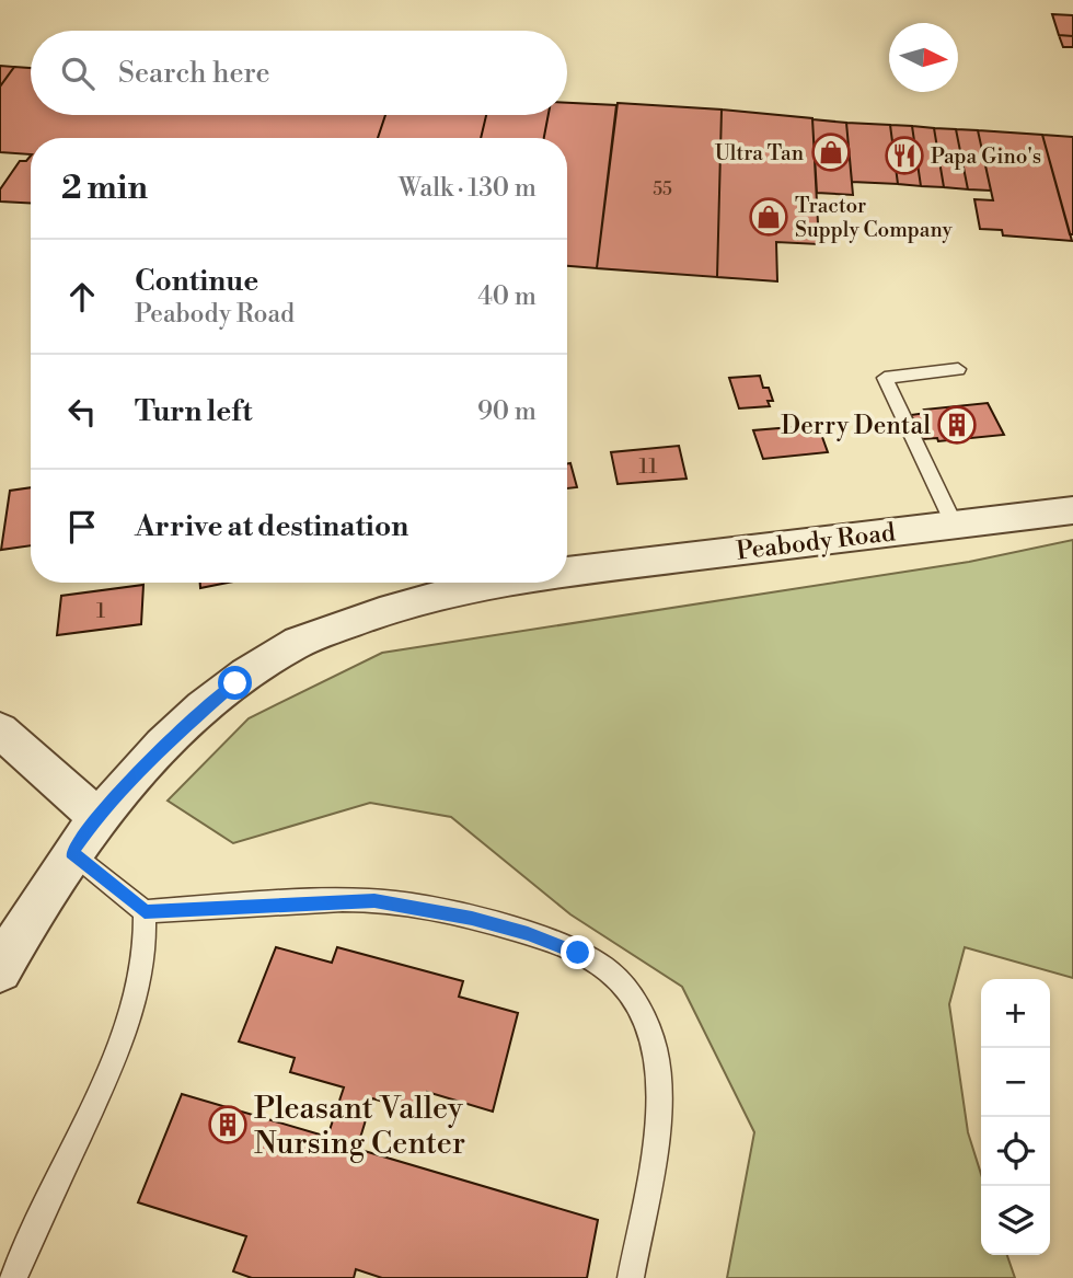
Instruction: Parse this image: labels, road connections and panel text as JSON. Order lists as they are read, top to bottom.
{
  "streets": {
    "street": ["Peabody Road"]
  },
  "places": {
    "shop": ["Ultra Tan", "Tractor Supply Company"],
    "restaurant": ["Papa Gino's"],
    "building": ["Derry Dental", "Pleasant Valley Nursing Center"]
  },
  "house_numbers": ["55", "11", "1"],
  "north": "right",
  "page": {
    "search": "Search here",
    "heading": ["2 min", "Walk · 130 m"],
    "list": [
      ["Continue", "Peabody Road", "40 m"],
      ["Turn left", "90 m"],
      "Arrive at destination"
    ],
    "map_buttons": ["+", "−"]
  }
}
